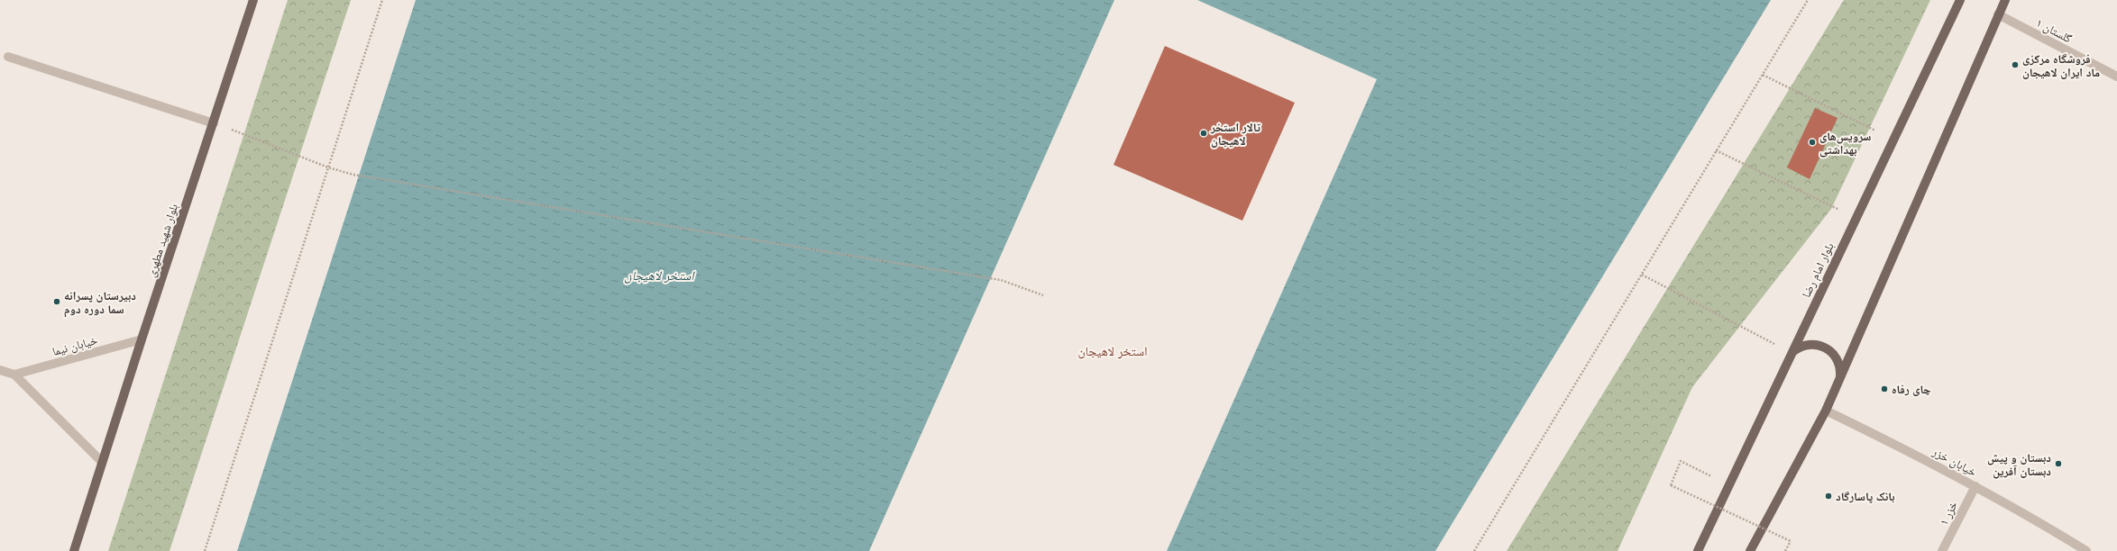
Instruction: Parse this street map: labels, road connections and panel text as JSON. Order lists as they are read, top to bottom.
{
  "streets": {
    "main road": ["بلوار شهید مطهری", "بلوار امام رضا"],
    "street": [
      "گلستان ۱",
      "خیابان نیما",
      "خیابان خزر",
      "خزر ۱"
    ]
  },
  "crossings": [
    ["بلوار شهید مطهری", "خیابان نیما"],
    ["خیابان خزر", "خزر ۱"]
  ],
  "districts": ["استخر لاهیجان"],
  "water": ["استخر لاهیجان"],
  "places": [
    "فروشگاه مرکزی ماد ایران لاهیجان",
    "تالار استخر لاهیجان",
    "سرویس‌های بهداشتی",
    "دبیرستان پسرانه سما دوره دوم",
    "چای رفاه",
    "دبستان و پیش دبستان آفرین",
    "بانک پاسارگاد"
  ]
}
